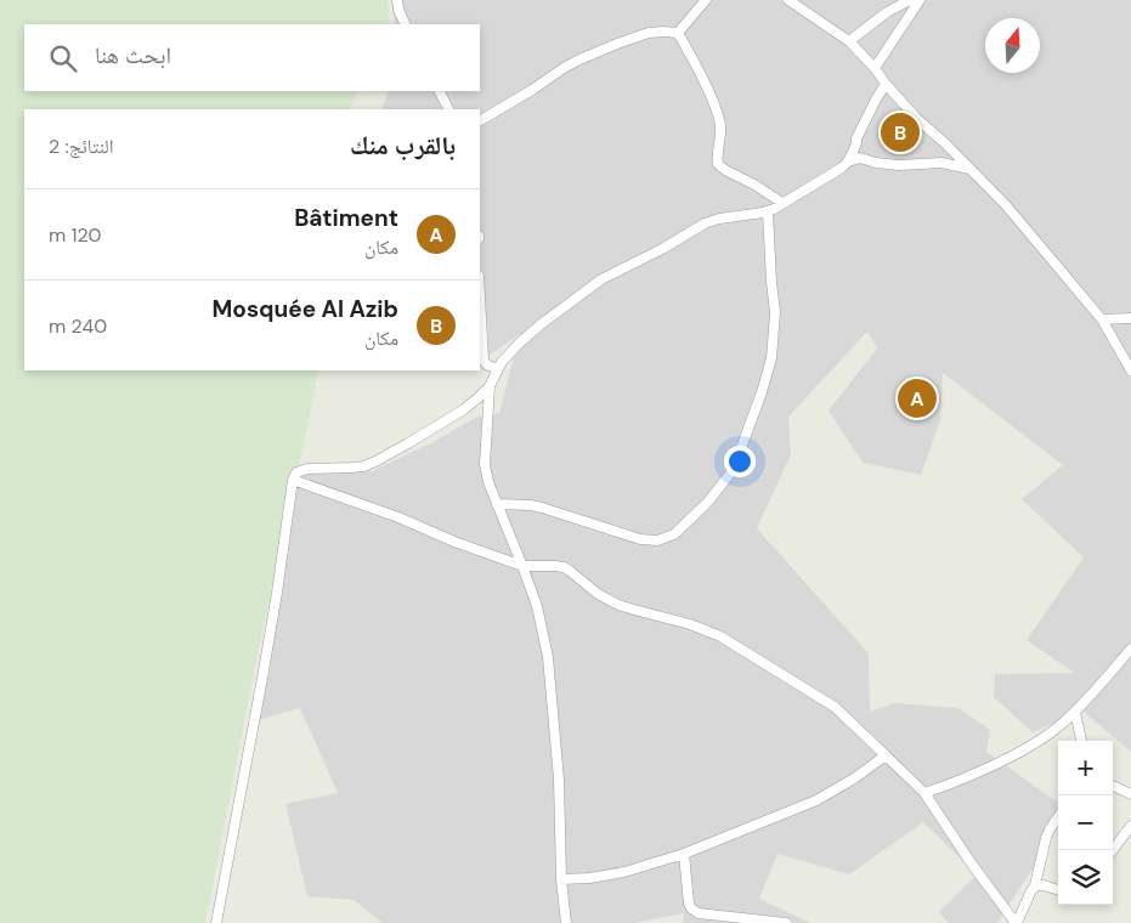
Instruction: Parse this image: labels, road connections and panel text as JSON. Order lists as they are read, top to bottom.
{
  "north": "top",
  "page": {
    "search": "ابحث هنا",
    "heading": ["بالقرب منك", "النتائج: 2"],
    "pins": ["B", "A"],
    "list": [
      {
        "mark": "A",
        "name": "Bâtiment",
        "note": "مكان",
        "value": "120 m"
      },
      {
        "mark": "B",
        "name": "Mosquée Al Azib",
        "note": "مكان",
        "value": "240 m"
      }
    ],
    "map_buttons": ["+", "−"]
  }
}
